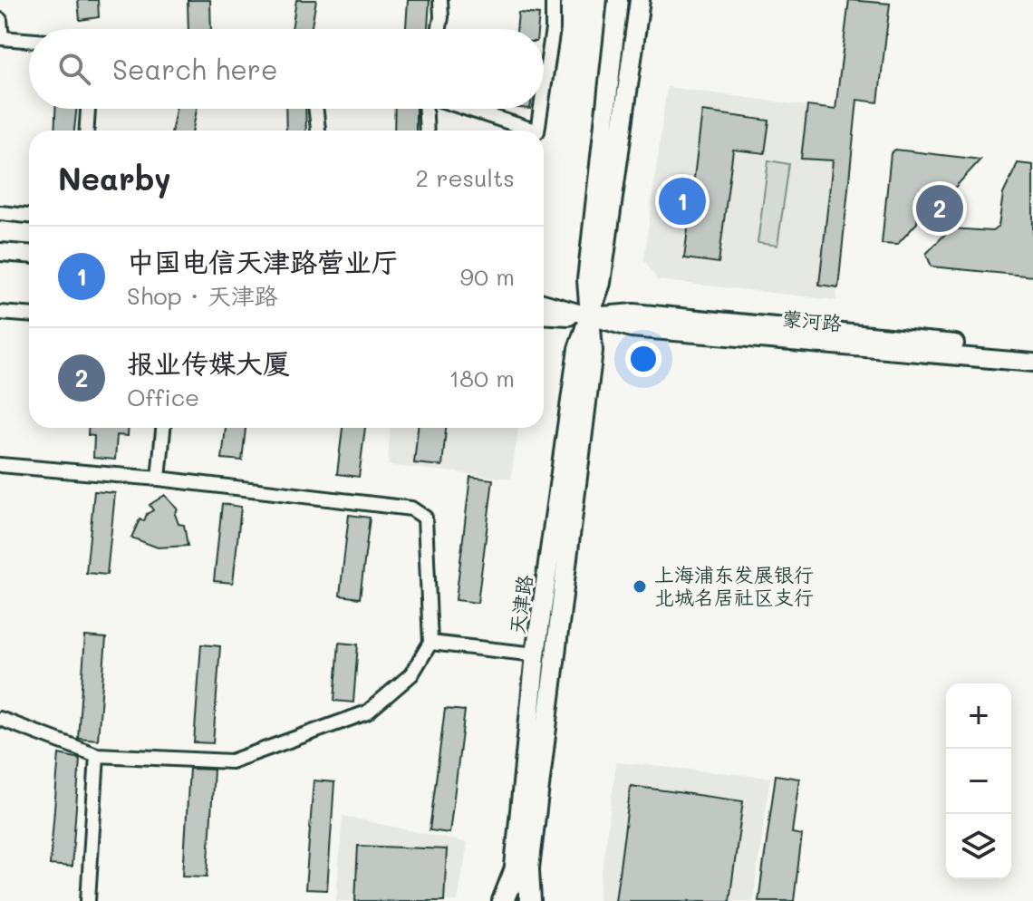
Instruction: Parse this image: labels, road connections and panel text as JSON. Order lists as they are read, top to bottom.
{
  "streets": {
    "main road": ["天津路"],
    "street": ["蒙河路"]
  },
  "crossings": [
    ["蒙河路", "天津路"]
  ],
  "places": ["上海浦东发展银行 北城名居社区支行"],
  "page": {
    "search": "Search here",
    "heading": ["Nearby", "2 results"],
    "pins": ["1", "2"],
    "list": [
      {
        "mark": "1",
        "name": "中国电信天津路营业厅",
        "note": "Shop · 天津路",
        "value": "90 m"
      },
      {
        "mark": "2",
        "name": "报业传媒大厦",
        "note": "Office",
        "value": "180 m"
      }
    ],
    "map_buttons": ["+", "−"]
  }
}
